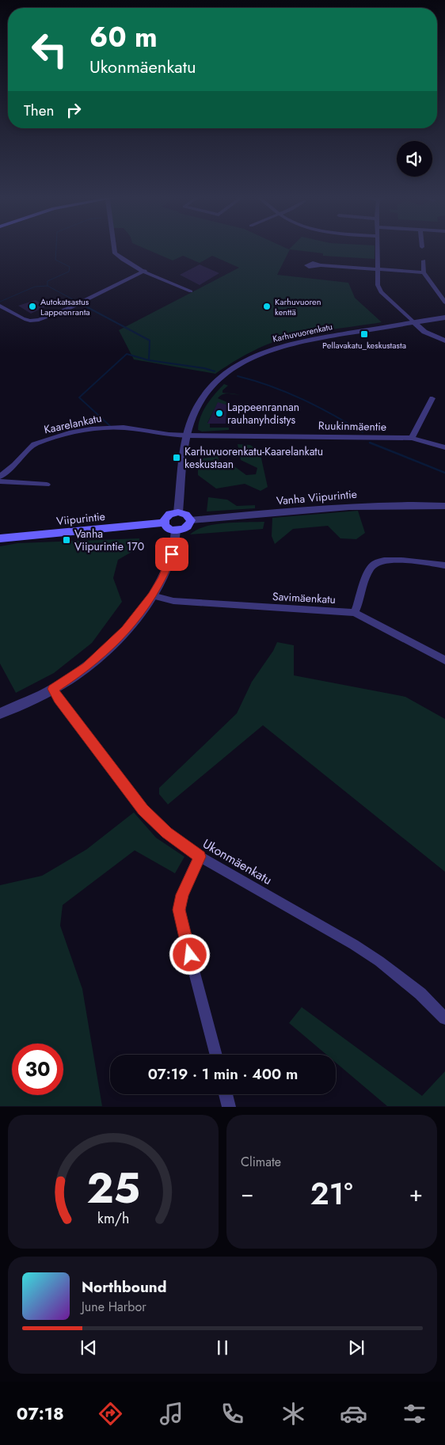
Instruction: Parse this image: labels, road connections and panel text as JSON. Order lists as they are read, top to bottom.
{
  "streets": {
    "main road": ["Viipurintie"],
    "street": [
      "Karhuvuorenkatu",
      "Kaarelankatu",
      "Ruukinmäentie",
      "Vanha Viipurintie",
      "Savimäenkatu",
      "Ukonmäenkatu"
    ]
  },
  "crossings": [
    ["Karhuvuorenkatu", "Kaarelankatu"],
    ["Karhuvuorenkatu", "Ruukinmäentie"],
    ["Karhuvuorenkatu", "Vanha Viipurintie"],
    ["Karhuvuorenkatu", "Viipurintie"],
    ["Kaarelankatu", "Ruukinmäentie"],
    ["Vanha Viipurintie", "Viipurintie"]
  ],
  "places": {
    "other": ["Autokatsastus Lappeenranta", "Karhuvuoren kenttä", "Lappeenrannan rauhanyhdistys"],
    "transit": ["Pellavakatu_keskustasta", "Karhuvuorenkatu-Kaarelankatu keskustaan", "Vanha Viipurintie 170"]
  },
  "page": {
    "turn": ["60 m", "Ukonmäenkatu"],
    "then": "Then",
    "limit": "30",
    "trip": "07:19 · 1 min · 400 m",
    "tile": "Climate",
    "heat": ["−", "21°", "+"],
    "song": ["Northbound", "June Harbor"],
    "tabs": "07:18",
    "gauge": ["25", "km/h"]
  }
}
